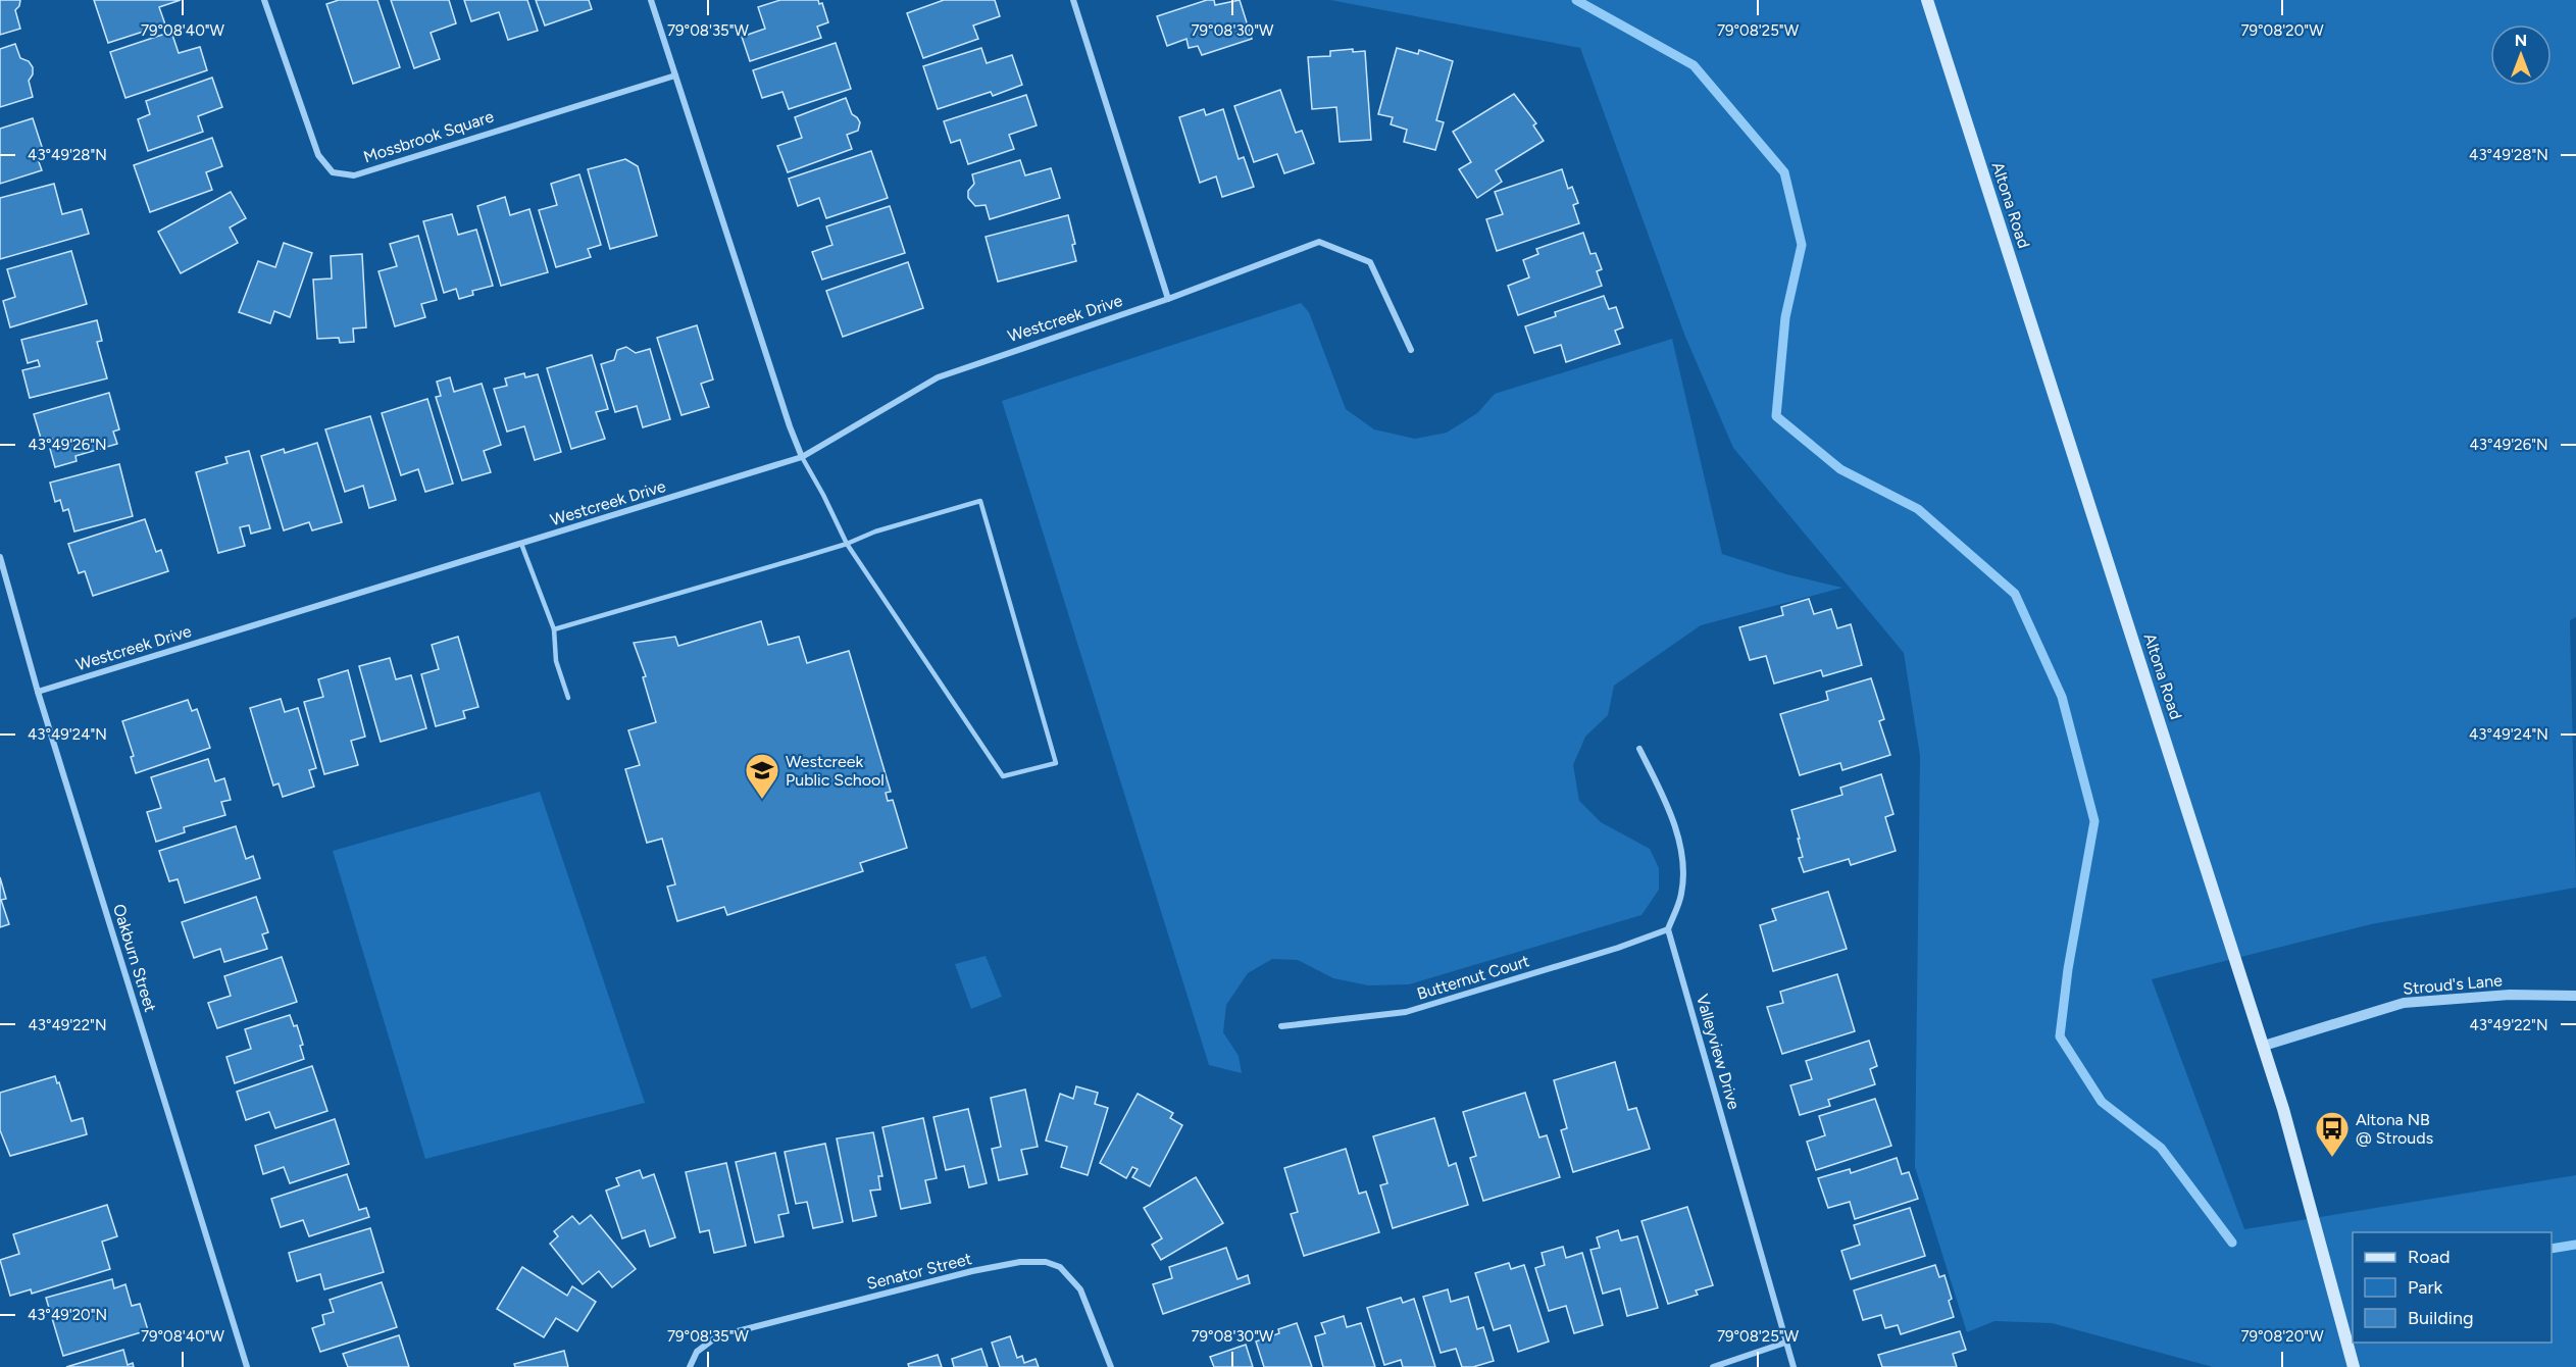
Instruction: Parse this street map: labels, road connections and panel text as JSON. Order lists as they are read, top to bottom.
{
  "streets": {
    "main road": ["Altona Road"],
    "street": [
      "Mossbrook Square",
      "Westcreek Drive",
      "Oakburn Street",
      "Butternut Court",
      "Stroud's Lane",
      "Valleyview Drive",
      "Senator Street"
    ]
  },
  "crossings": [
    ["Altona Road", "Stroud's Lane"],
    ["Westcreek Drive", "Oakburn Street"],
    ["Butternut Court", "Valleyview Drive"]
  ],
  "places": {
    "school or university": ["Westcreek Public School"],
    "bus stop": ["Altona NB @ Strouds"]
  },
  "legend": ["Road", "Park", "Building"],
  "north": "top",
  "coordinates": [
    "79°08'40\"W",
    "79°08'35\"W",
    "79°08'30\"W",
    "79°08'25\"W",
    "79°08'20\"W",
    "43°49'28\"N",
    "43°49'26\"N",
    "43°49'24\"N",
    "43°49'22\"N",
    "43°49'20\"N"
  ]
}
